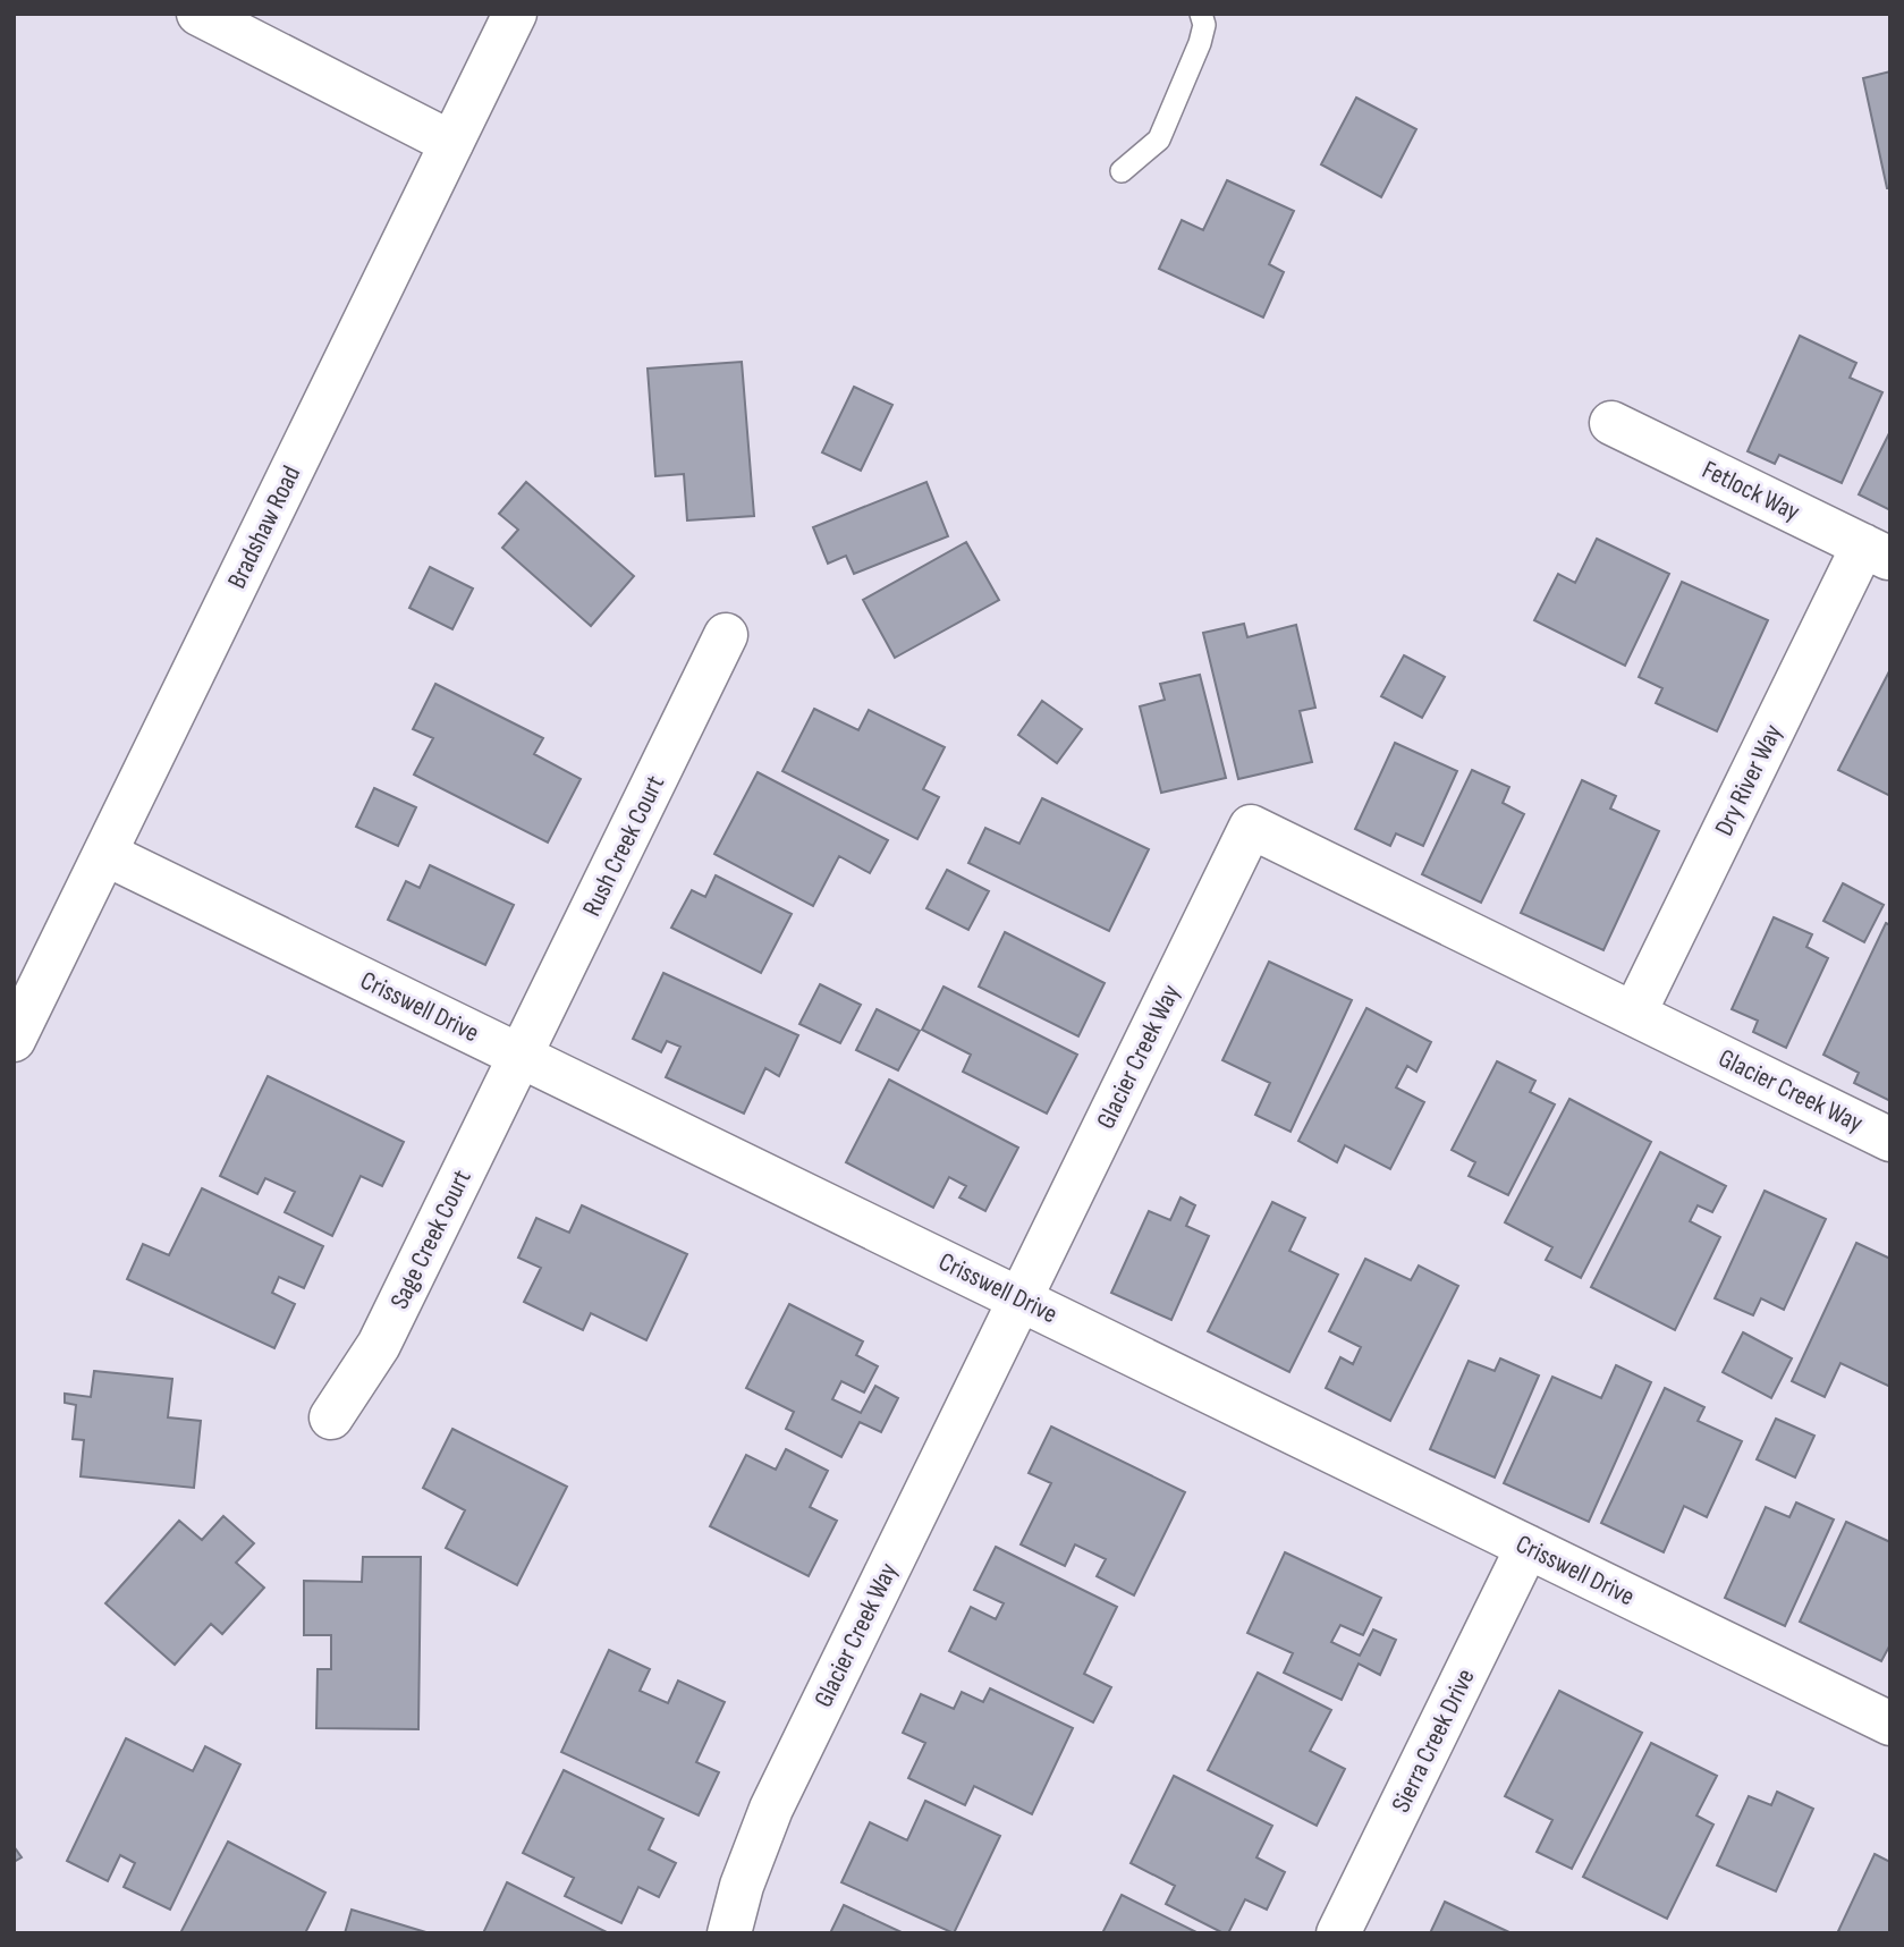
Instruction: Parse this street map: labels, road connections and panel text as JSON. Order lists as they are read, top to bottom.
{
  "streets": {
    "street": [
      "Fetlock Way",
      "Bradshaw Road",
      "Dry River Way",
      "Rush Creek Court",
      "Crisswell Drive",
      "Glacier Creek Way",
      "Sage Creek Court",
      "Sierra Creek Drive"
    ]
  },
  "crossings": [
    ["Fetlock Way", "Dry River Way"],
    ["Bradshaw Road", "Crisswell Drive"],
    ["Dry River Way", "Glacier Creek Way"],
    ["Rush Creek Court", "Crisswell Drive"],
    ["Rush Creek Court", "Sage Creek Court"],
    ["Crisswell Drive", "Glacier Creek Way"],
    ["Crisswell Drive", "Sage Creek Court"],
    ["Crisswell Drive", "Sierra Creek Drive"]
  ]
}
